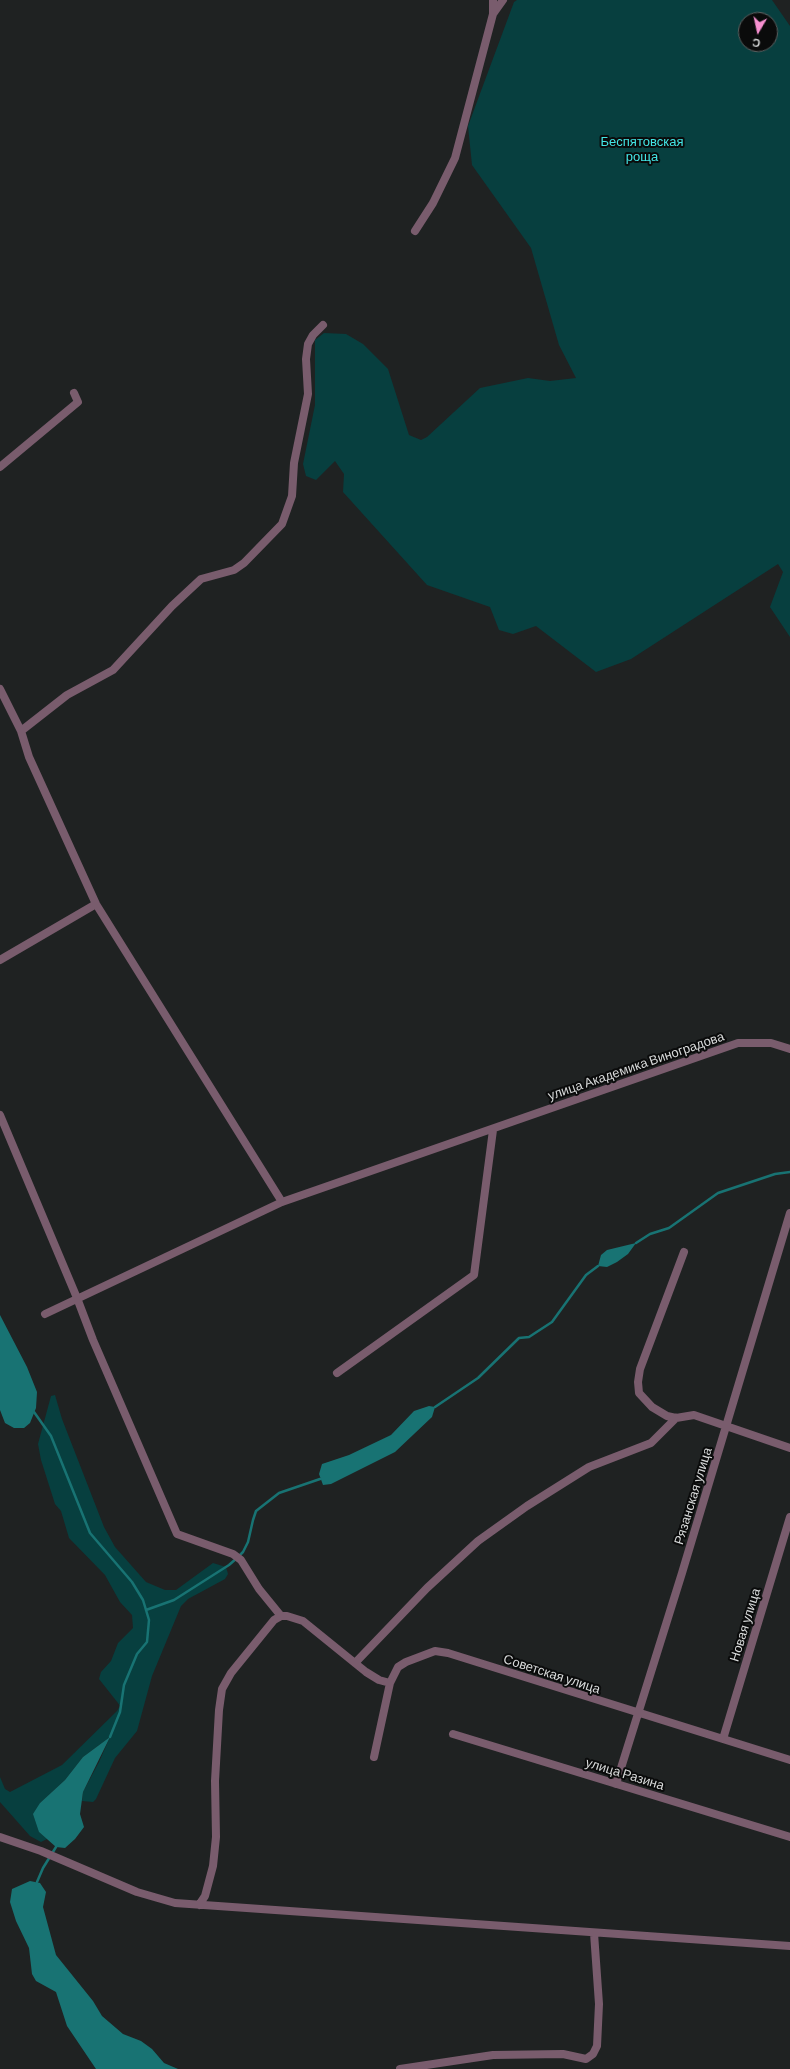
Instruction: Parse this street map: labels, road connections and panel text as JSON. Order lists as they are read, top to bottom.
{
  "streets": {
    "street": [
      "улица Академика Виноградова",
      "Рязанская улица",
      "Новая улица",
      "Советская улица",
      "улица Разина"
    ]
  },
  "crossings": [
    ["Рязанская улица", "Советская улица"],
    ["Рязанская улица", "улица Разина"],
    ["Новая улица", "Советская улица"]
  ],
  "parks": ["Беспятовская роща"],
  "north": "bottom"
}
